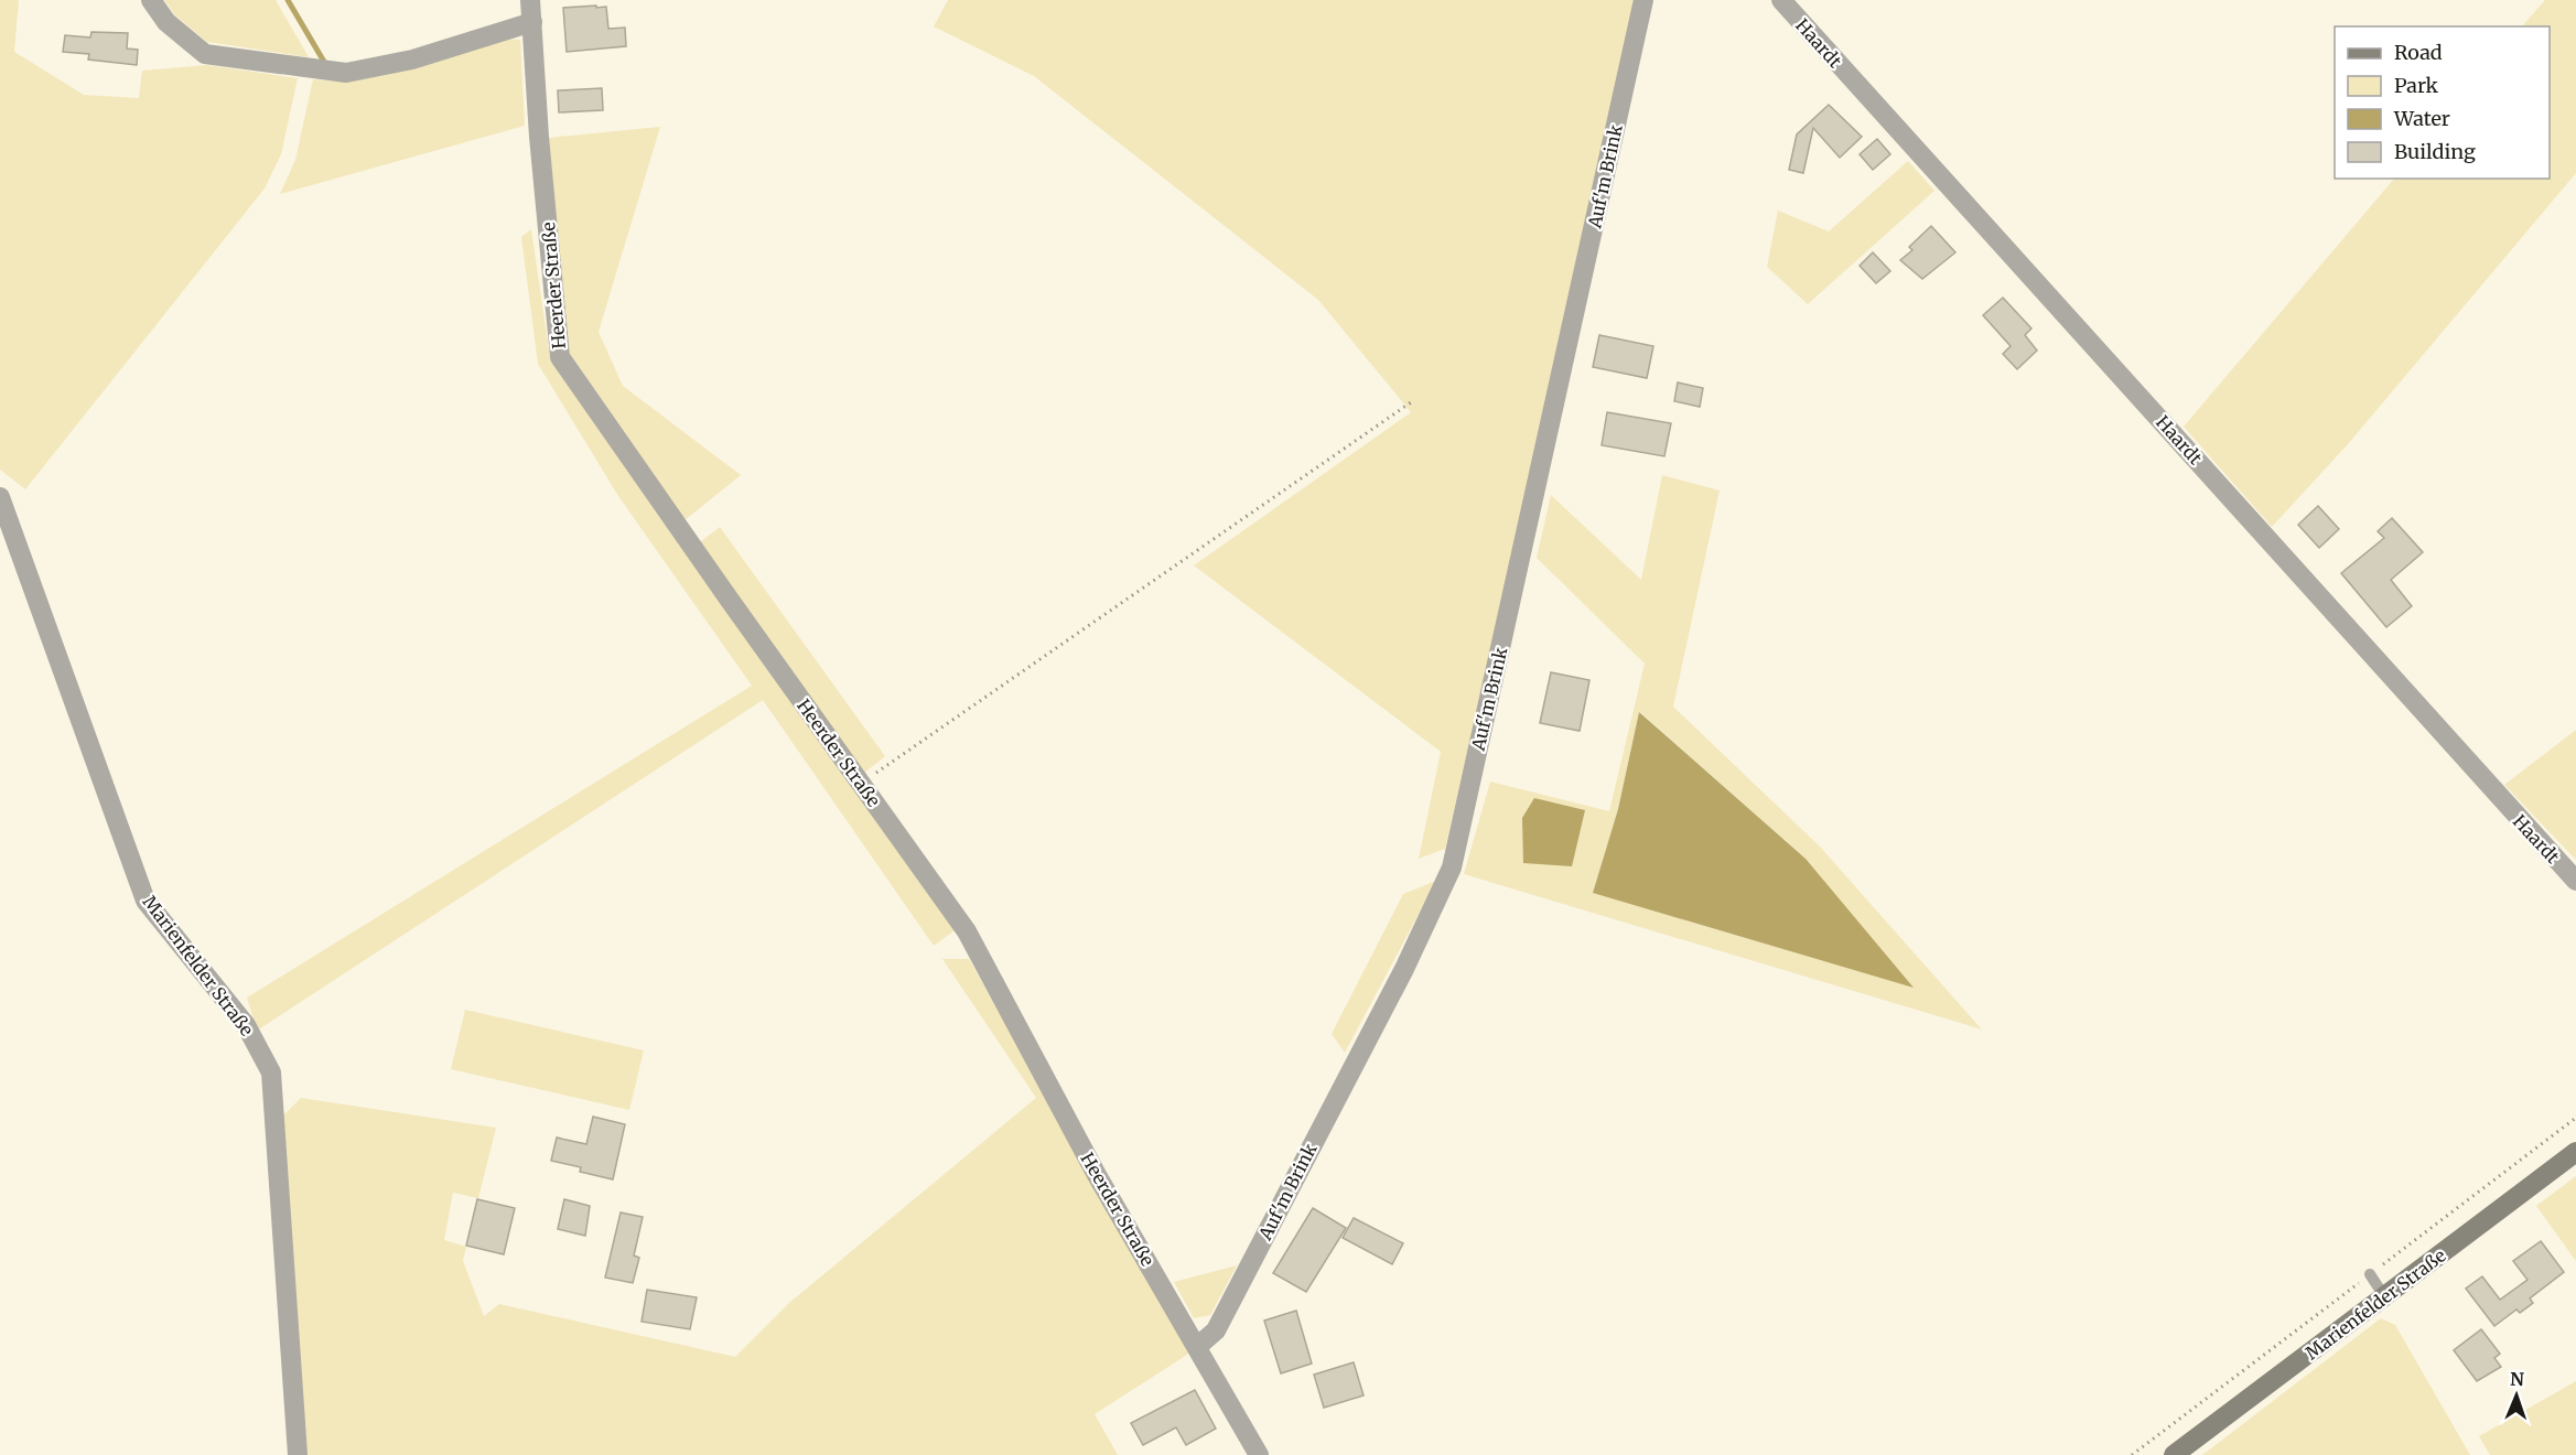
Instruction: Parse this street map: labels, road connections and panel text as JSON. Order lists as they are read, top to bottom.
{
  "streets": {
    "main road": ["Marienfelder Straße"],
    "street": ["Haardt", "Auf'm Brink", "Heerder Straße"]
  },
  "crossings": [
    ["Auf'm Brink", "Heerder Straße"]
  ],
  "legend": [
    "Road",
    "Park",
    "Water",
    "Building"
  ],
  "north": "top"
}
